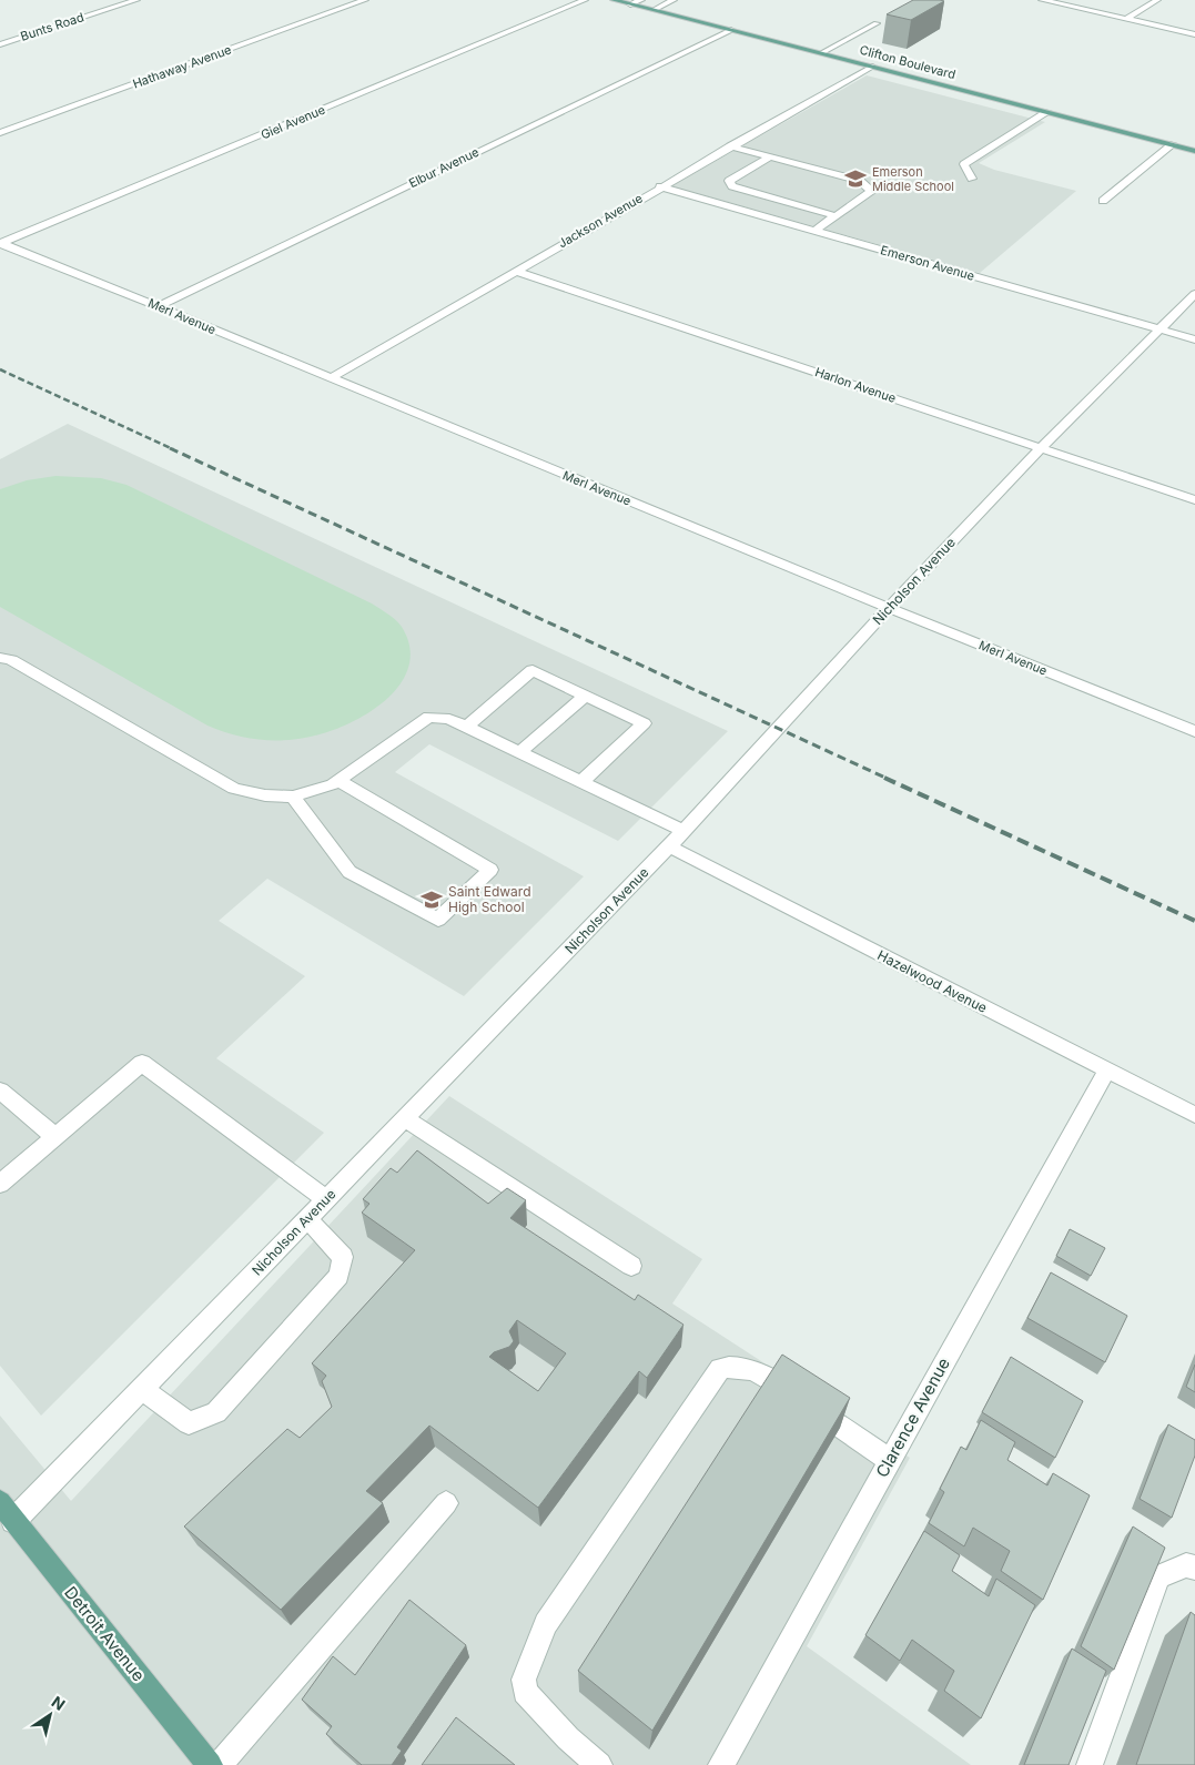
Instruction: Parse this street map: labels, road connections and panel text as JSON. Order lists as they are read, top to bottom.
{
  "streets": {
    "main road": ["Clifton Boulevard", "Detroit Avenue"],
    "street": [
      "Bunts Road",
      "Hathaway Avenue",
      "Giel Avenue",
      "Elbur Avenue",
      "Jackson Avenue",
      "Emerson Avenue",
      "Merl Avenue",
      "Harlon Avenue",
      "Nicholson Avenue",
      "Hazelwood Avenue",
      "Clarence Avenue"
    ]
  },
  "crossings": [
    ["Clifton Boulevard", "Elbur Avenue"],
    ["Clifton Boulevard", "Jackson Avenue"],
    ["Giel Avenue", "Merl Avenue"],
    ["Elbur Avenue", "Merl Avenue"],
    ["Jackson Avenue", "Emerson Avenue"],
    ["Jackson Avenue", "Merl Avenue"],
    ["Jackson Avenue", "Harlon Avenue"],
    ["Emerson Avenue", "Nicholson Avenue"],
    ["Merl Avenue", "Nicholson Avenue"],
    ["Harlon Avenue", "Nicholson Avenue"],
    ["Nicholson Avenue", "Hazelwood Avenue"],
    ["Nicholson Avenue", "Detroit Avenue"],
    ["Hazelwood Avenue", "Clarence Avenue"]
  ],
  "places": {
    "school or university": ["Emerson Middle School", "Saint Edward High School"]
  },
  "north": "top right"
}
